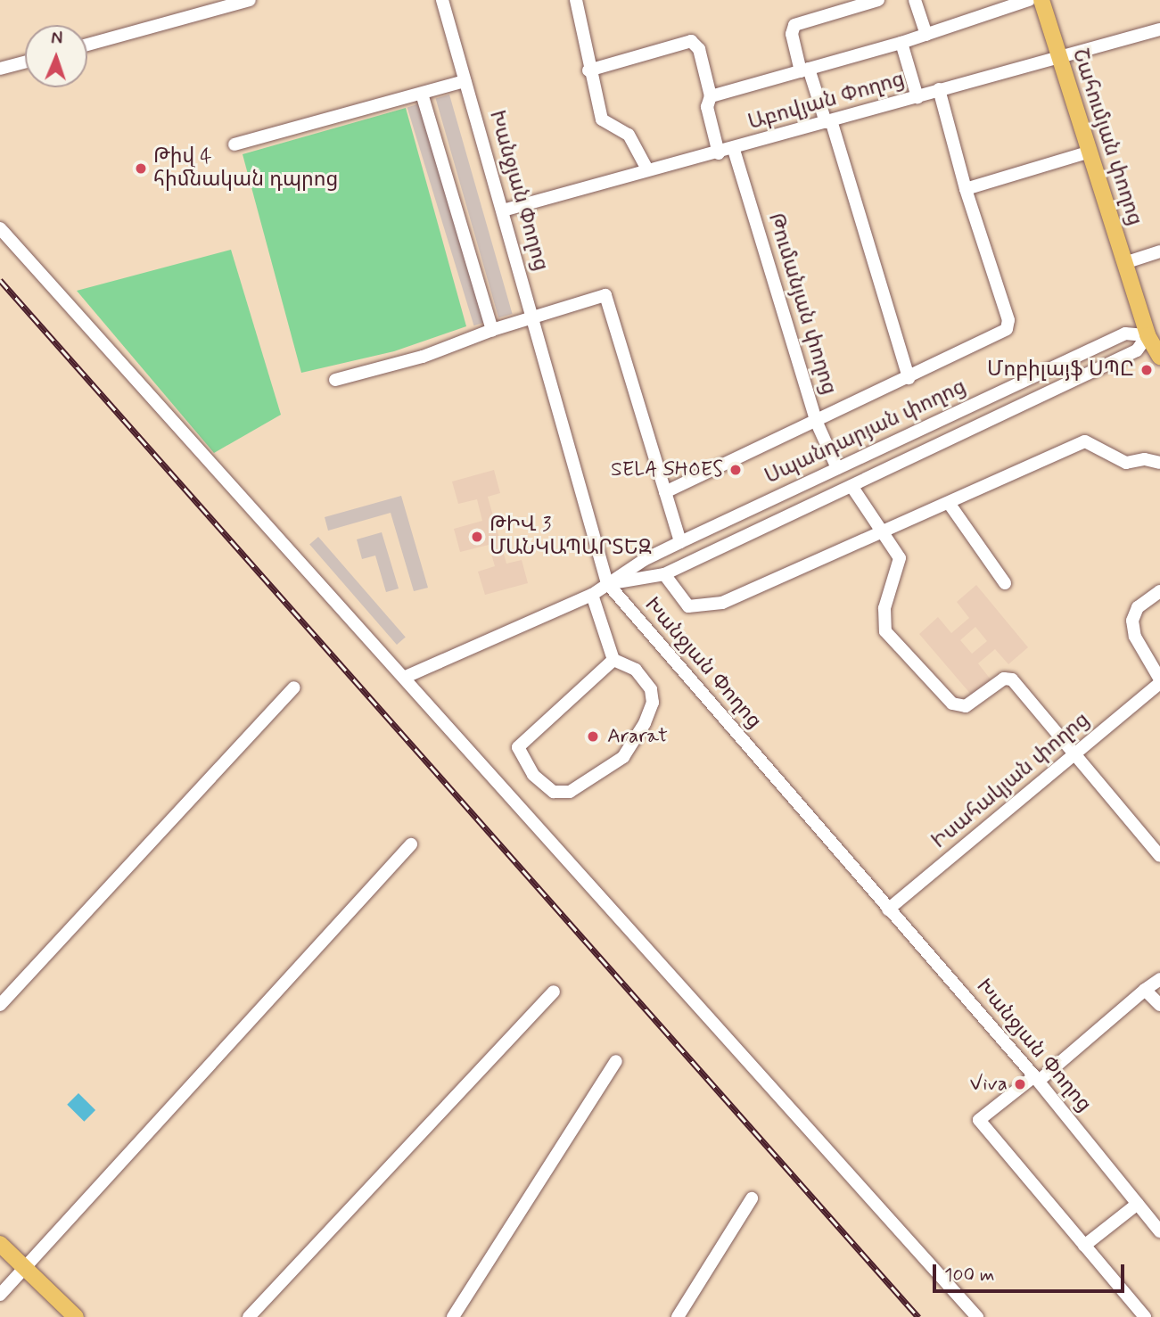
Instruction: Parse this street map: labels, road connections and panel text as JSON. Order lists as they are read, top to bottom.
{
  "streets": {
    "main road": ["Շահումյան փողոց"],
    "street": [
      "Աբովյան Փողոց",
      "Խանջյան Փողոց",
      "Թումանյան փողոց",
      "Սպանդարյան փողոց",
      "Իսահակյան փողոց"
    ]
  },
  "crossings": [
    ["Աբովյան Փողոց", "Շահումյան փողոց"],
    ["Աբովյան Փողոց", "Խանջյան Փողոց"],
    ["Աբովյան Փողոց", "Թումանյան փողոց"],
    ["Շահումյան փողոց", "Սպանդարյան փողոց"],
    ["Խանջյան Փողոց", "Սպանդարյան փողոց"],
    ["Խանջյան Փողոց", "Իսահակյան փողոց"],
    ["Թումանյան փողոց", "Սպանդարյան փողոց"]
  ],
  "places": [
    "Թիվ 4 հիմնական դպրոց",
    "Մոբիլայֆ ՍՊԸ",
    "SELA SHOES",
    "ԹԻՎ 3 ՄԱՆԿԱՊԱՐՏԵԶ",
    "Ararat",
    "Viva"
  ],
  "scale_bar": "100 m",
  "north": "top"
}
